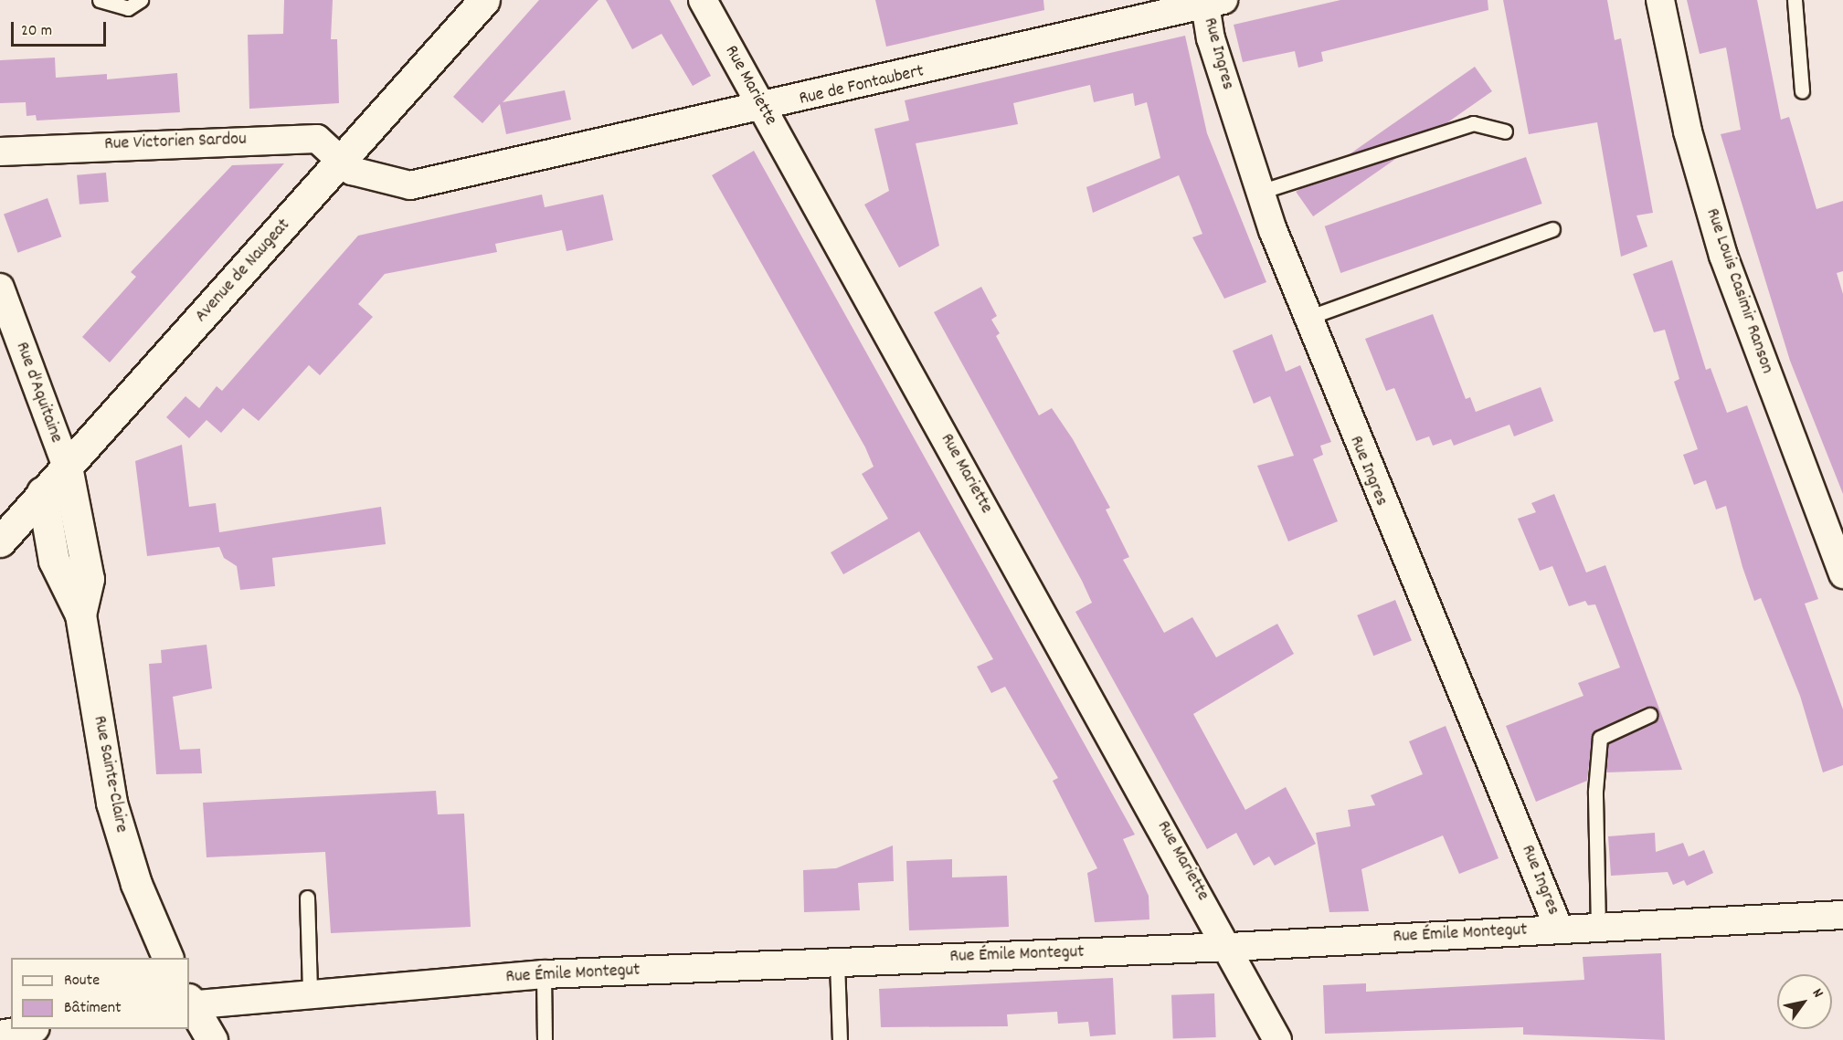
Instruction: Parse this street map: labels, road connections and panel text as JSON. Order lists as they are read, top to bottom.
{
  "streets": {
    "street": [
      "Rue Ingres",
      "Rue Mariette",
      "Rue de Fontaubert",
      "Rue Victorien Sardou",
      "Avenue de Naugeat",
      "Rue Louis Casimir Ranson",
      "Rue d'Aquitaine",
      "Rue Sainte-Claire",
      "Rue Émile Montegut"
    ]
  },
  "crossings": [
    ["Rue Ingres", "Rue de Fontaubert"],
    ["Rue Ingres", "Rue Émile Montegut"],
    ["Rue Mariette", "Rue de Fontaubert"],
    ["Rue Mariette", "Rue Émile Montegut"],
    ["Rue de Fontaubert", "Rue Victorien Sardou"],
    ["Rue de Fontaubert", "Avenue de Naugeat"],
    ["Rue Victorien Sardou", "Avenue de Naugeat"],
    ["Avenue de Naugeat", "Rue d'Aquitaine"],
    ["Avenue de Naugeat", "Rue Sainte-Claire"],
    ["Rue d'Aquitaine", "Rue Sainte-Claire"]
  ],
  "legend": ["Route", "Bâtiment"],
  "scale_bar": "20 m",
  "north": "top right"
}
